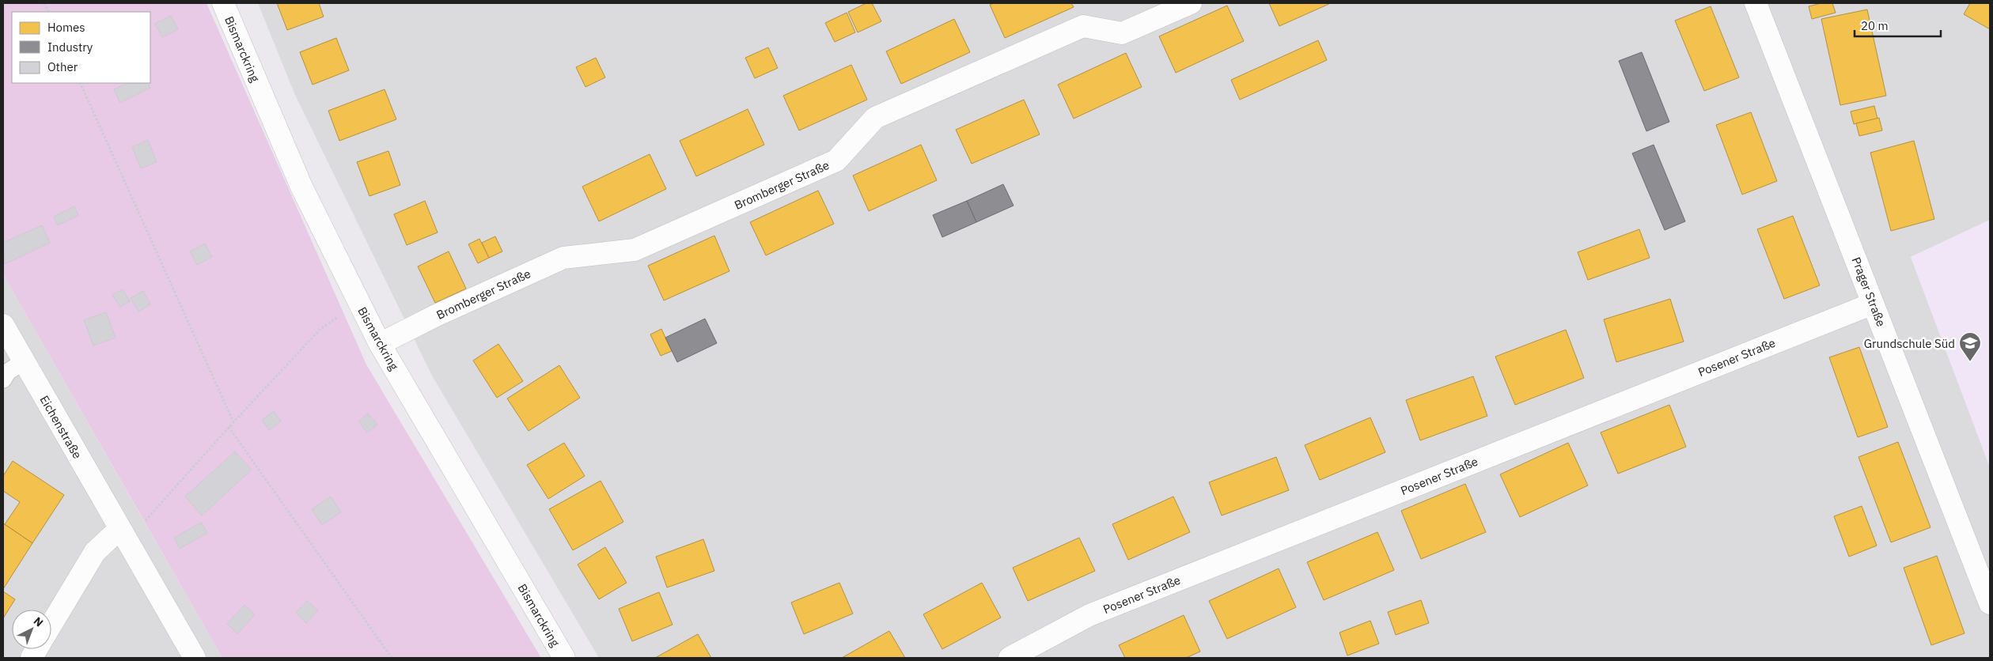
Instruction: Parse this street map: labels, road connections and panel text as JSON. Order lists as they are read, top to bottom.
{
  "streets": {
    "street": [
      "Bismarckring",
      "Bromberger Straße",
      "Prager Straße",
      "Posener Straße",
      "Eichenstraße"
    ]
  },
  "crossings": [
    ["Bismarckring", "Bromberger Straße"],
    ["Prager Straße", "Posener Straße"]
  ],
  "places": {
    "school or university": ["Grundschule Süd"]
  },
  "legend": ["Homes", "Industry", "Other"],
  "scale_bar": "20 m",
  "north": "top right"
}
